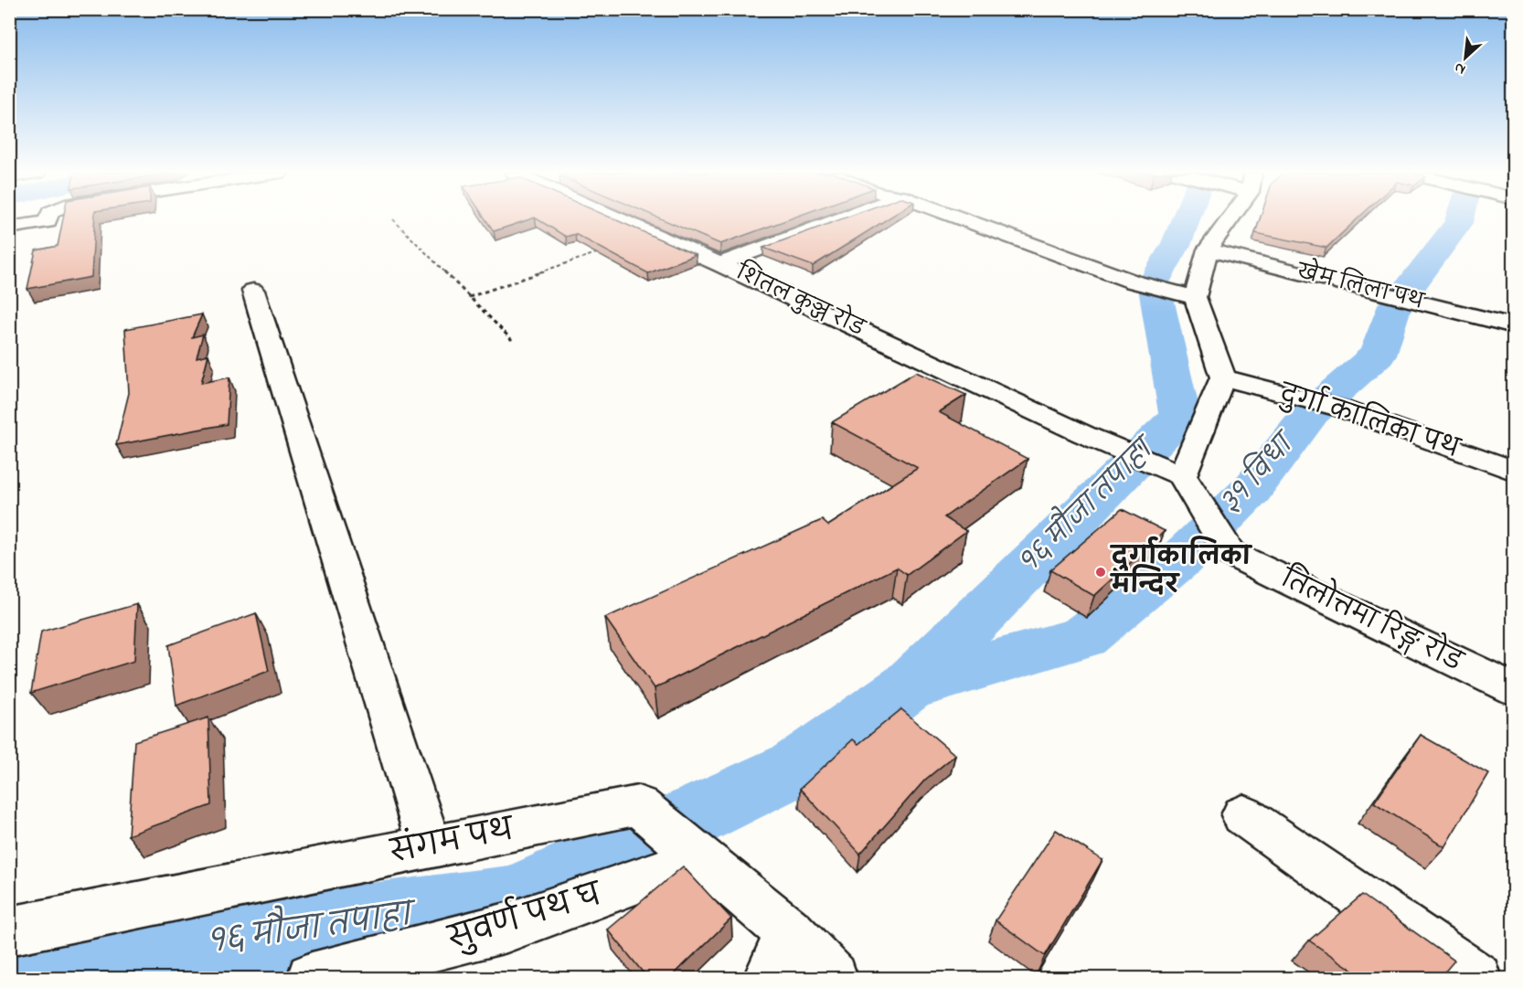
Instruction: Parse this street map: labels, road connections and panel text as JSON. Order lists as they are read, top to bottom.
{
  "streets": {
    "street": [
      "खेम लिला पथ",
      "शितल कुञ्ज रोड",
      "दुर्गा कालिका पथ",
      "तिलोत्तमा रिङ्ग रोड",
      "संगम पथ",
      "सुवर्ण पथ घ"
    ]
  },
  "crossings": [
    ["शितल कुञ्ज रोड", "तिलोत्तमा रिङ्ग रोड"],
    ["संगम पथ", "सुवर्ण पथ घ"]
  ],
  "water": ["३१ विधा", "१६ मौजा तपाहा"],
  "places": ["दुर्गाकालिका मन्दिर"],
  "north": "bottom left"
}
